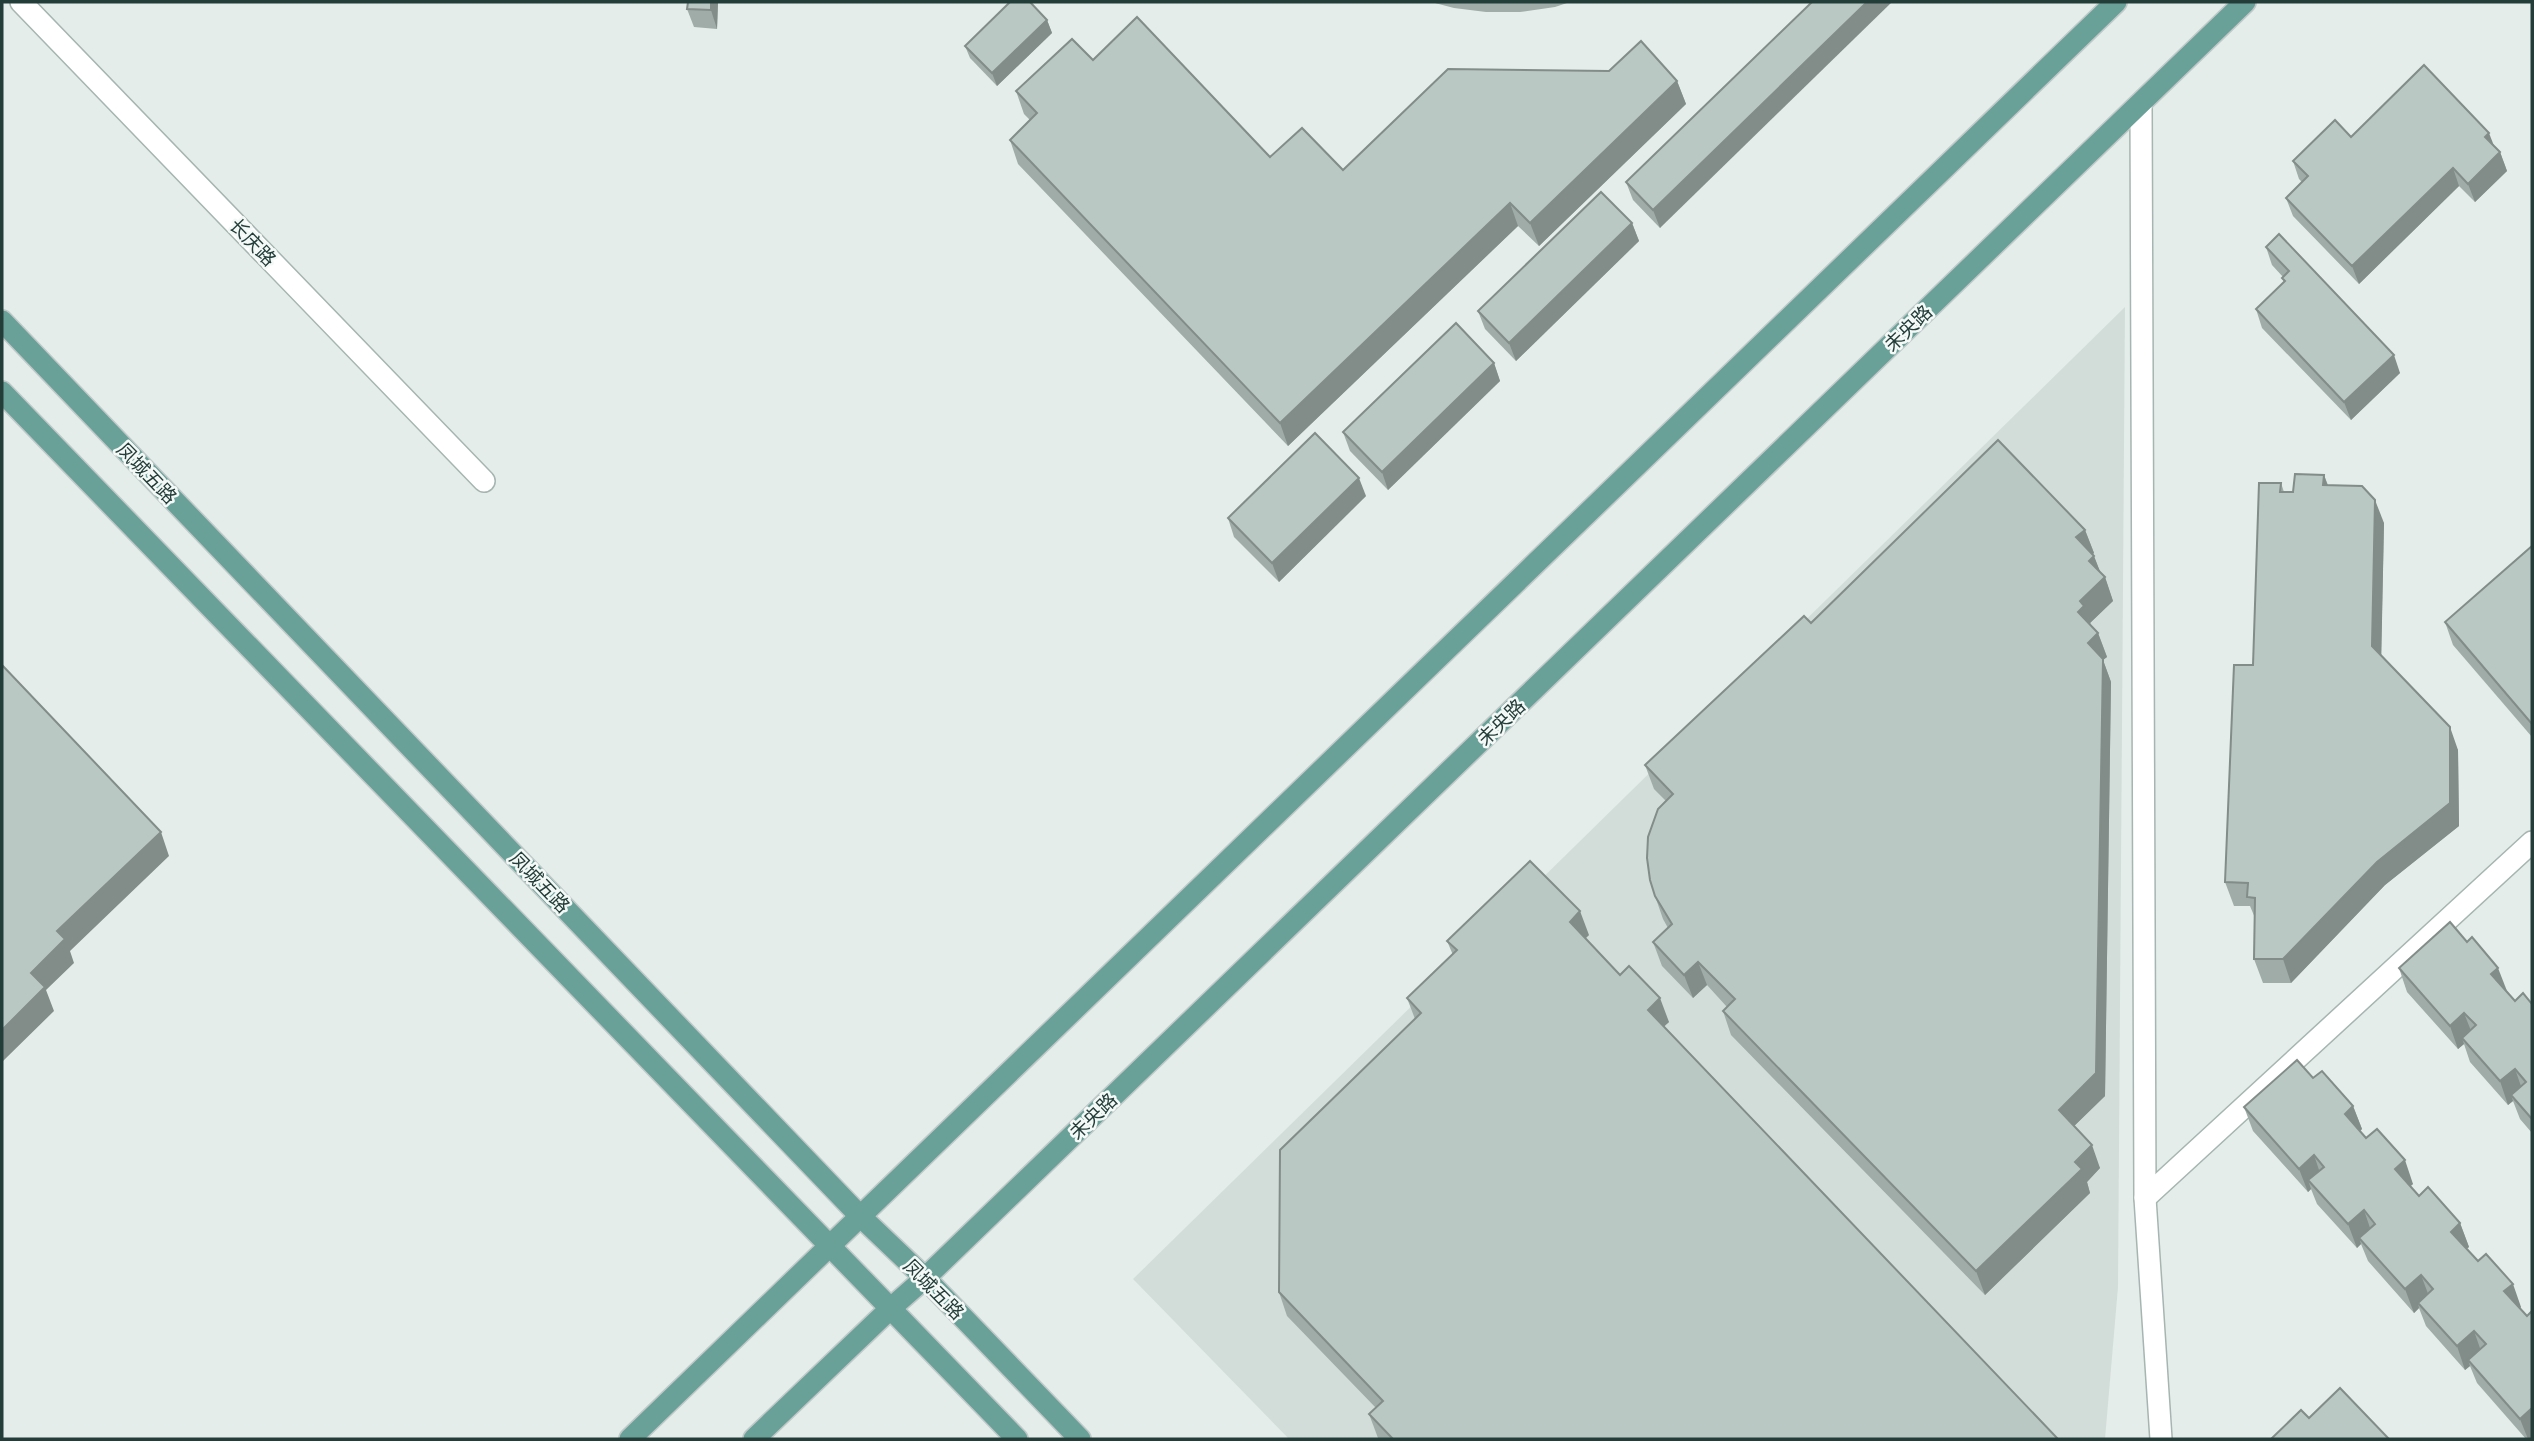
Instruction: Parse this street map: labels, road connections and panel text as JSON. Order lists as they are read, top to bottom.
{
  "streets": {
    "main road": ["未央路", "凤城五路"],
    "street": ["长庆路"]
  },
  "crossings": [
    ["未央路", "凤城五路"]
  ]
}
